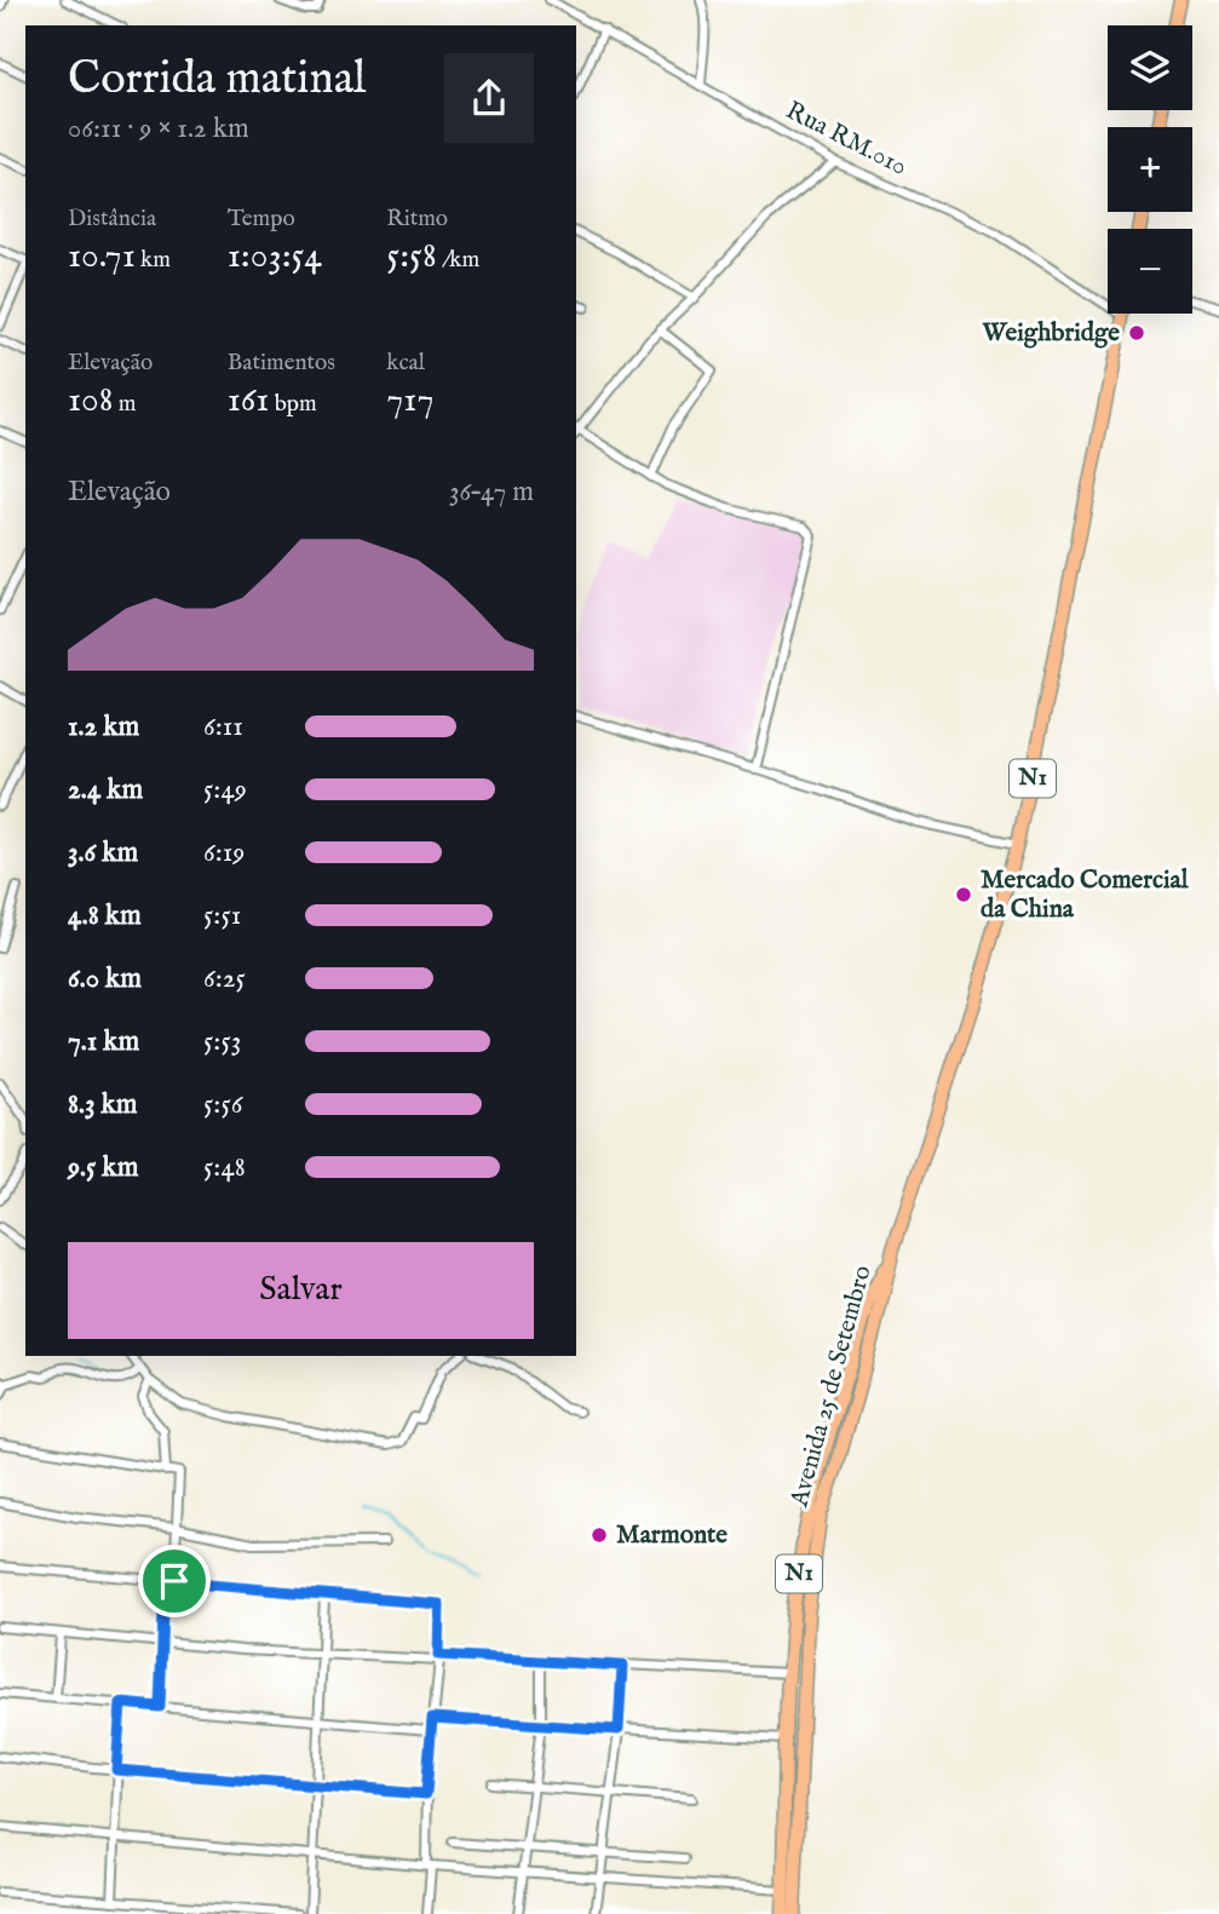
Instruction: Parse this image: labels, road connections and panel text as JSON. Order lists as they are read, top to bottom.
{
  "streets": {
    "highway": ["N1", "Avenida 25 de Setembro"],
    "street": ["Rua RM.010"]
  },
  "crossings": [
    ["Rua RM.010", "N1"],
    ["N1", "Avenida 25 de Setembro"]
  ],
  "places": ["Weighbridge", "Mercado Comercial da China", "Marmonte"],
  "page": {
    "map_buttons": ["+", "−"],
    "heading": ["Corrida matinal", "06:11 · 9 × 1.2 km"],
    "stats": [
      ["Distância", "10.71 km"],
      ["Tempo", "1:03:54"],
      ["Ritmo", "5:58 /km"],
      ["Elevação", "108 m"],
      ["Batimentos", "161 bpm"],
      ["kcal", "717"]
    ],
    "chart": ["Elevação", "36–47 m"],
    "list": [
      {
        "name": "1.2 km",
        "note": "6:11"
      },
      {
        "name": "2.4 km",
        "note": "5:49"
      },
      {
        "name": "3.6 km",
        "note": "6:19"
      },
      {
        "name": "4.8 km",
        "note": "5:51"
      },
      {
        "name": "6.0 km",
        "note": "6:25"
      },
      {
        "name": "7.1 km",
        "note": "5:53"
      },
      {
        "name": "8.3 km",
        "note": "5:56"
      },
      {
        "name": "9.5 km",
        "note": "5:48"
      }
    ],
    "buttons": "Salvar"
  }
}
